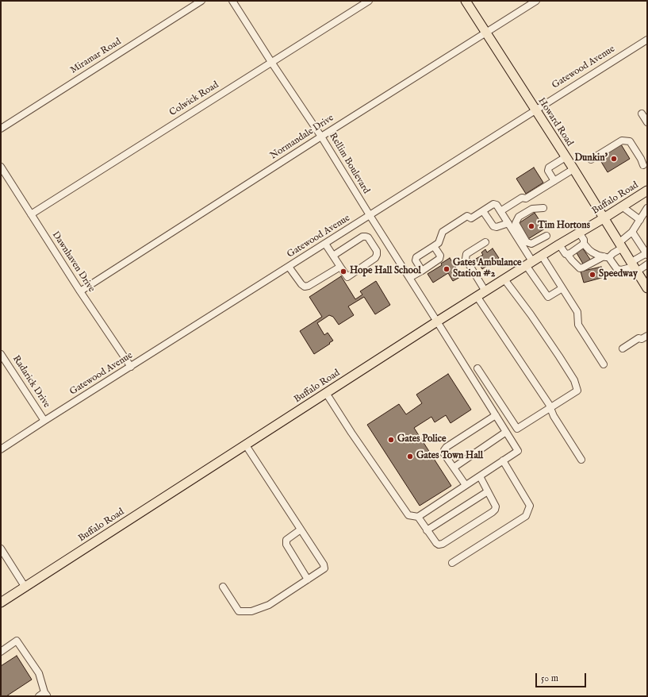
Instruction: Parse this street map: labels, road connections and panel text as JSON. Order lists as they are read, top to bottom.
{
  "streets": {
    "main road": ["Howard Road", "Buffalo Road"],
    "street": [
      "Miramar Road",
      "Gatewood Avenue",
      "Colwick Road",
      "Normandale Drive",
      "Rellim Boulevard",
      "Dawnhaven Drive",
      "Radarick Drive"
    ]
  },
  "crossings": [
    ["Gatewood Avenue", "Howard Road"],
    ["Gatewood Avenue", "Rellim Boulevard"],
    ["Gatewood Avenue", "Dawnhaven Drive"],
    ["Gatewood Avenue", "Radarick Drive"],
    ["Colwick Road", "Rellim Boulevard"],
    ["Colwick Road", "Dawnhaven Drive"],
    ["Howard Road", "Normandale Drive"],
    ["Howard Road", "Buffalo Road"],
    ["Normandale Drive", "Rellim Boulevard"],
    ["Normandale Drive", "Dawnhaven Drive"],
    ["Rellim Boulevard", "Buffalo Road"]
  ],
  "places": [
    "Dunkin'",
    "Tim Hortons",
    "Gates Ambulance Station #2",
    "Hope Hall School",
    "Speedway",
    "Gates Police",
    "Gates Town Hall"
  ],
  "scale_bar": "50 m"
}
